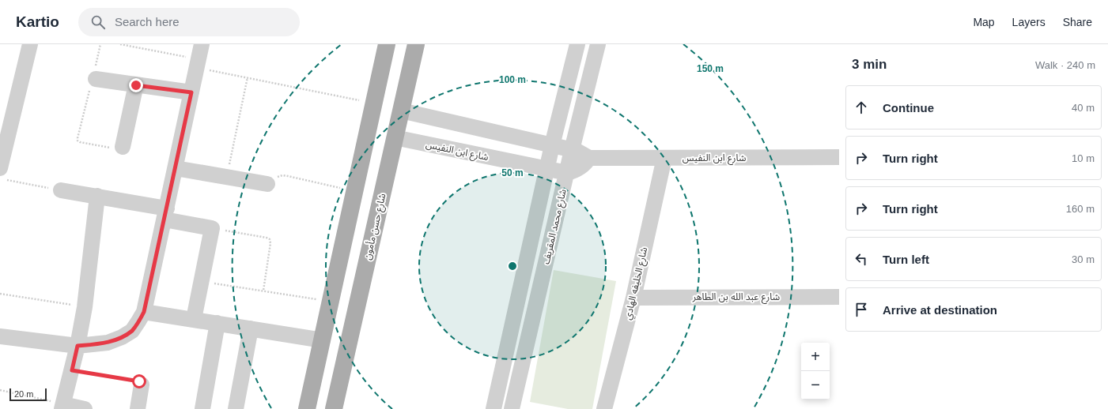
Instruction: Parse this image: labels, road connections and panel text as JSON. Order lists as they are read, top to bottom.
{
  "streets": {
    "main road": ["شارع حسن مأمون"],
    "street": [
      "شارع ابن النفيس",
      "شارع محمد المقريف",
      "شارع الخليفه الهادي",
      "شارع عبد الله بن الطاهر"
    ]
  },
  "crossings": [
    ["شارع ابن النفيس", "شارع حسن مأمون"],
    ["شارع ابن النفيس", "شارع محمد المقريف"],
    ["شارع ابن النفيس", "شارع الخليفه الهادي"],
    ["شارع الخليفه الهادي", "شارع عبد الله بن الطاهر"]
  ],
  "scale_bar": "20 m",
  "page": {
    "header": "Kartio",
    "search": "Search here",
    "nav": ["Map", "Layers", "Share"],
    "heading": ["3 min", "Walk · 240 m"],
    "list": [
      ["Continue", "40 m"],
      ["Turn right", "10 m"],
      ["Turn right", "160 m"],
      ["Turn left", "30 m"],
      "Arrive at destination"
    ],
    "map_buttons": ["+", "−"],
    "scale": "20 m"
  },
  "rings": ["150 m", "100 m", "50 m"]
}
